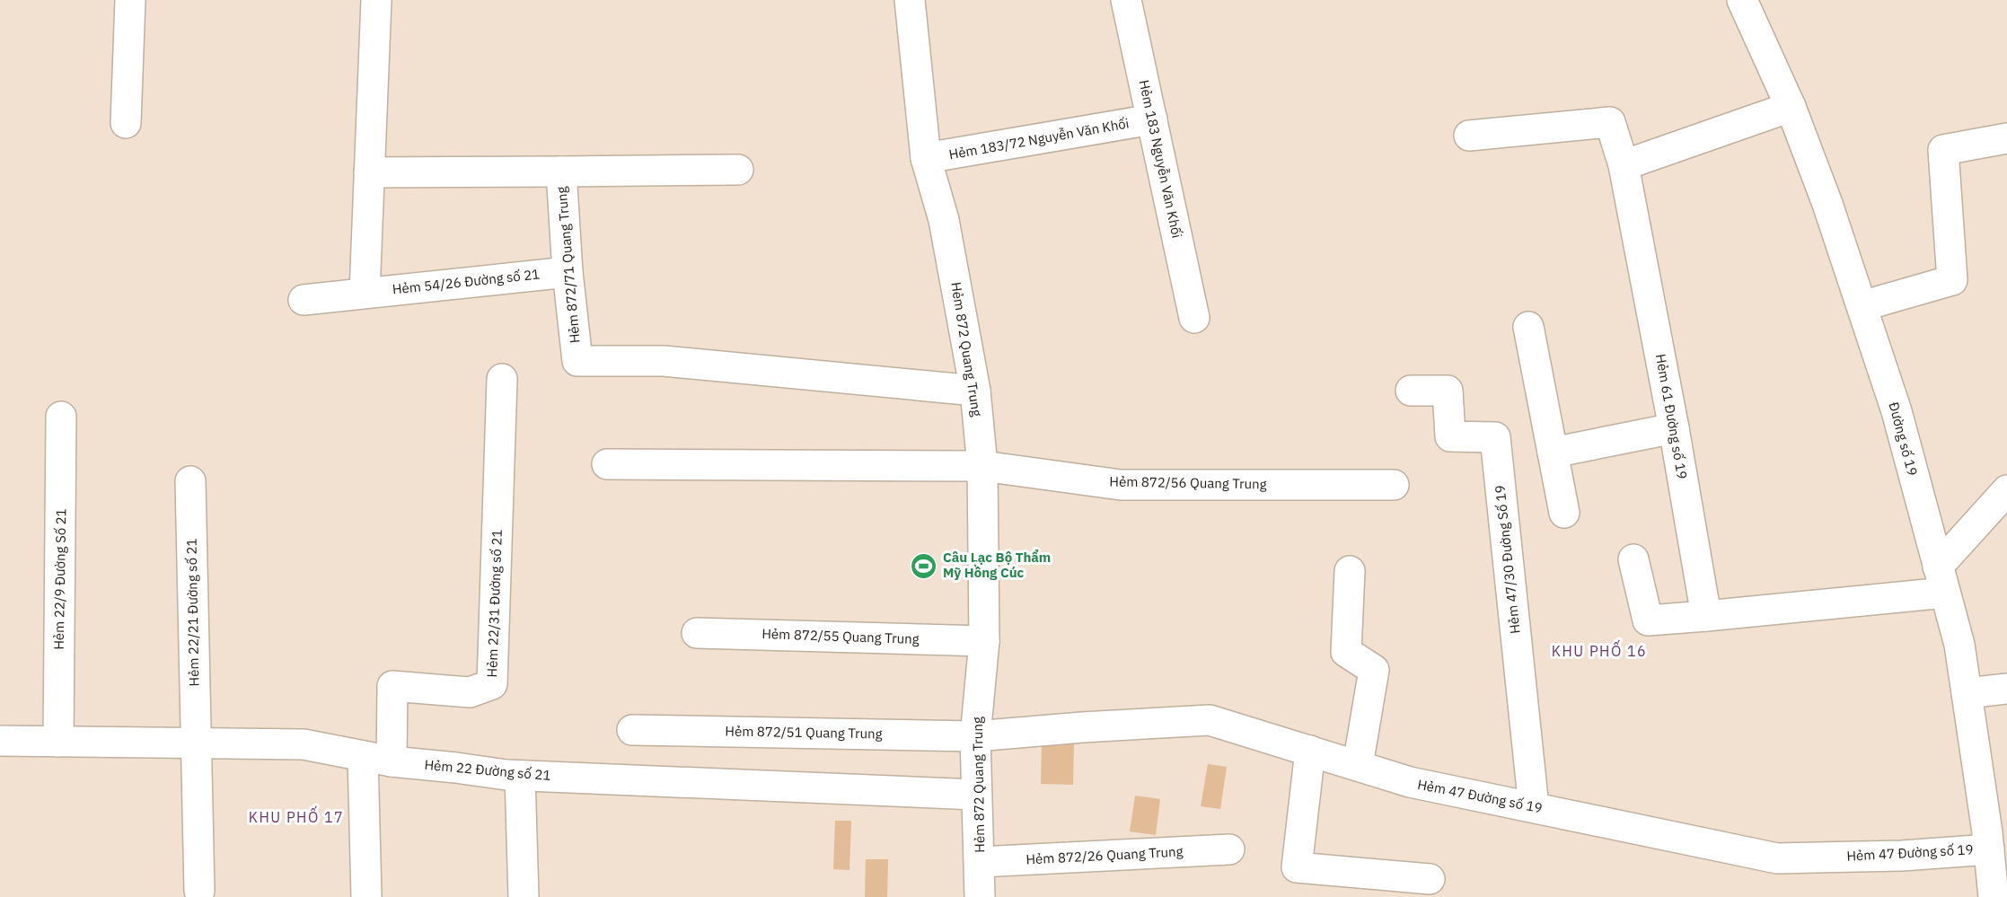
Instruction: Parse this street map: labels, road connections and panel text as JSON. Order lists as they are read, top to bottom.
{
  "streets": {
    "street": [
      "Hẻm 183/72 Nguyễn Văn Khối",
      "Hẻm 183 Nguyễn Văn Khối",
      "Hẻm 872/71 Quang Trung",
      "Hẻm 54/26 Đường số 21",
      "Hẻm 872 Quang Trung",
      "Hẻm 61 Đường số 19",
      "Đường số 19",
      "Hẻm 872/56 Quang Trung",
      "Hẻm 47/30 Đường Số 19",
      "Hẻm 22/9 Đường Số 21",
      "Hẻm 22/31 Đường số 21",
      "Hẻm 22/21 Đường số 21",
      "Hẻm 872/55 Quang Trung",
      "Hẻm 872/51 Quang Trung",
      "Hẻm 22 Đường số 21",
      "Hẻm 47 Đường số 19",
      "Hẻm 872/26 Quang Trung"
    ]
  },
  "crossings": [
    ["Hẻm 183/72 Nguyễn Văn Khối", "Hẻm 183 Nguyễn Văn Khối"],
    ["Hẻm 183/72 Nguyễn Văn Khối", "Hẻm 872 Quang Trung"],
    ["Hẻm 872/71 Quang Trung", "Hẻm 54/26 Đường số 21"],
    ["Hẻm 872/71 Quang Trung", "Hẻm 872 Quang Trung"],
    ["Hẻm 872 Quang Trung", "Hẻm 872/56 Quang Trung"],
    ["Hẻm 872 Quang Trung", "Hẻm 872/55 Quang Trung"],
    ["Hẻm 872 Quang Trung", "Hẻm 872/51 Quang Trung"],
    ["Hẻm 872 Quang Trung", "Hẻm 22 Đường số 21"],
    ["Hẻm 872 Quang Trung", "Hẻm 47 Đường số 19"],
    ["Hẻm 872 Quang Trung", "Hẻm 872/26 Quang Trung"],
    ["Đường số 19", "Hẻm 47 Đường số 19"],
    ["Hẻm 47/30 Đường Số 19", "Hẻm 47 Đường số 19"],
    ["Hẻm 22/9 Đường Số 21", "Hẻm 22 Đường số 21"],
    ["Hẻm 22/31 Đường số 21", "Hẻm 22 Đường số 21"],
    ["Hẻm 22/21 Đường số 21", "Hẻm 22 Đường số 21"],
    ["Hẻm 872/51 Quang Trung", "Hẻm 47 Đường số 19"]
  ],
  "districts": ["KHU PHỐ 16", "KHU PHỐ 17"],
  "places": {
    "sports": ["Câu Lạc Bộ Thẩm Mỹ Hồng Cúc"]
  }
}
